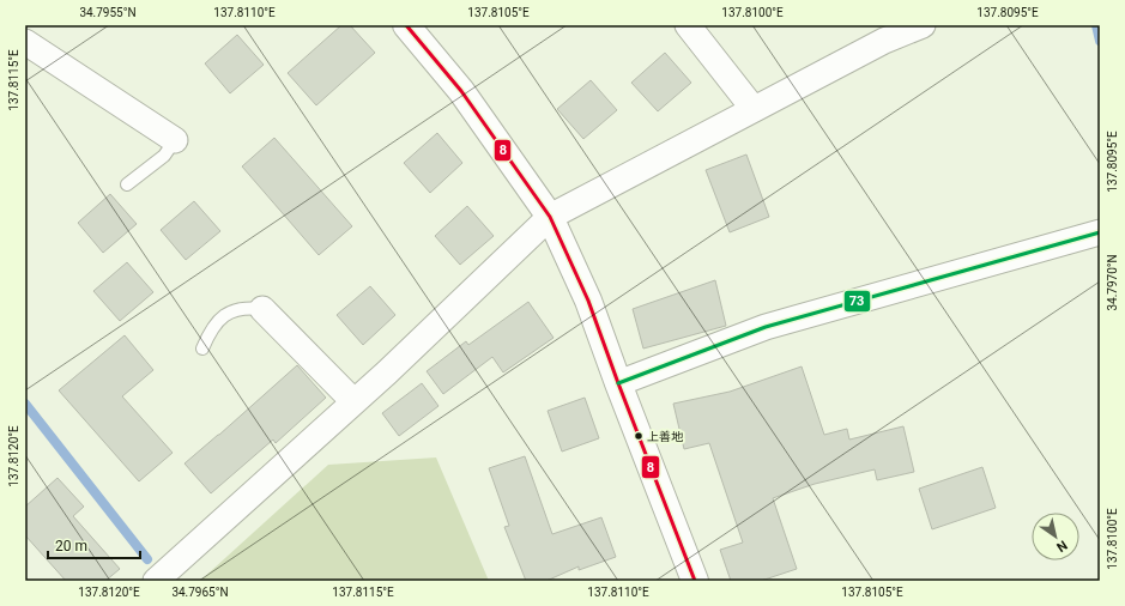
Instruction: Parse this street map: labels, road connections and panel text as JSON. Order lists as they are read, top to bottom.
{
  "places": ["上善地"],
  "lines": ["transit line 8", "transit line 73"],
  "scale_bar": "20 m",
  "north": "bottom right",
  "coordinates": [
    "34.7955°N",
    "137.8110°E",
    "137.8105°E",
    "137.8100°E",
    "137.8095°E",
    "137.8115°E",
    "34.7970°N",
    "137.8120°E",
    "34.7965°N"
  ]
}
